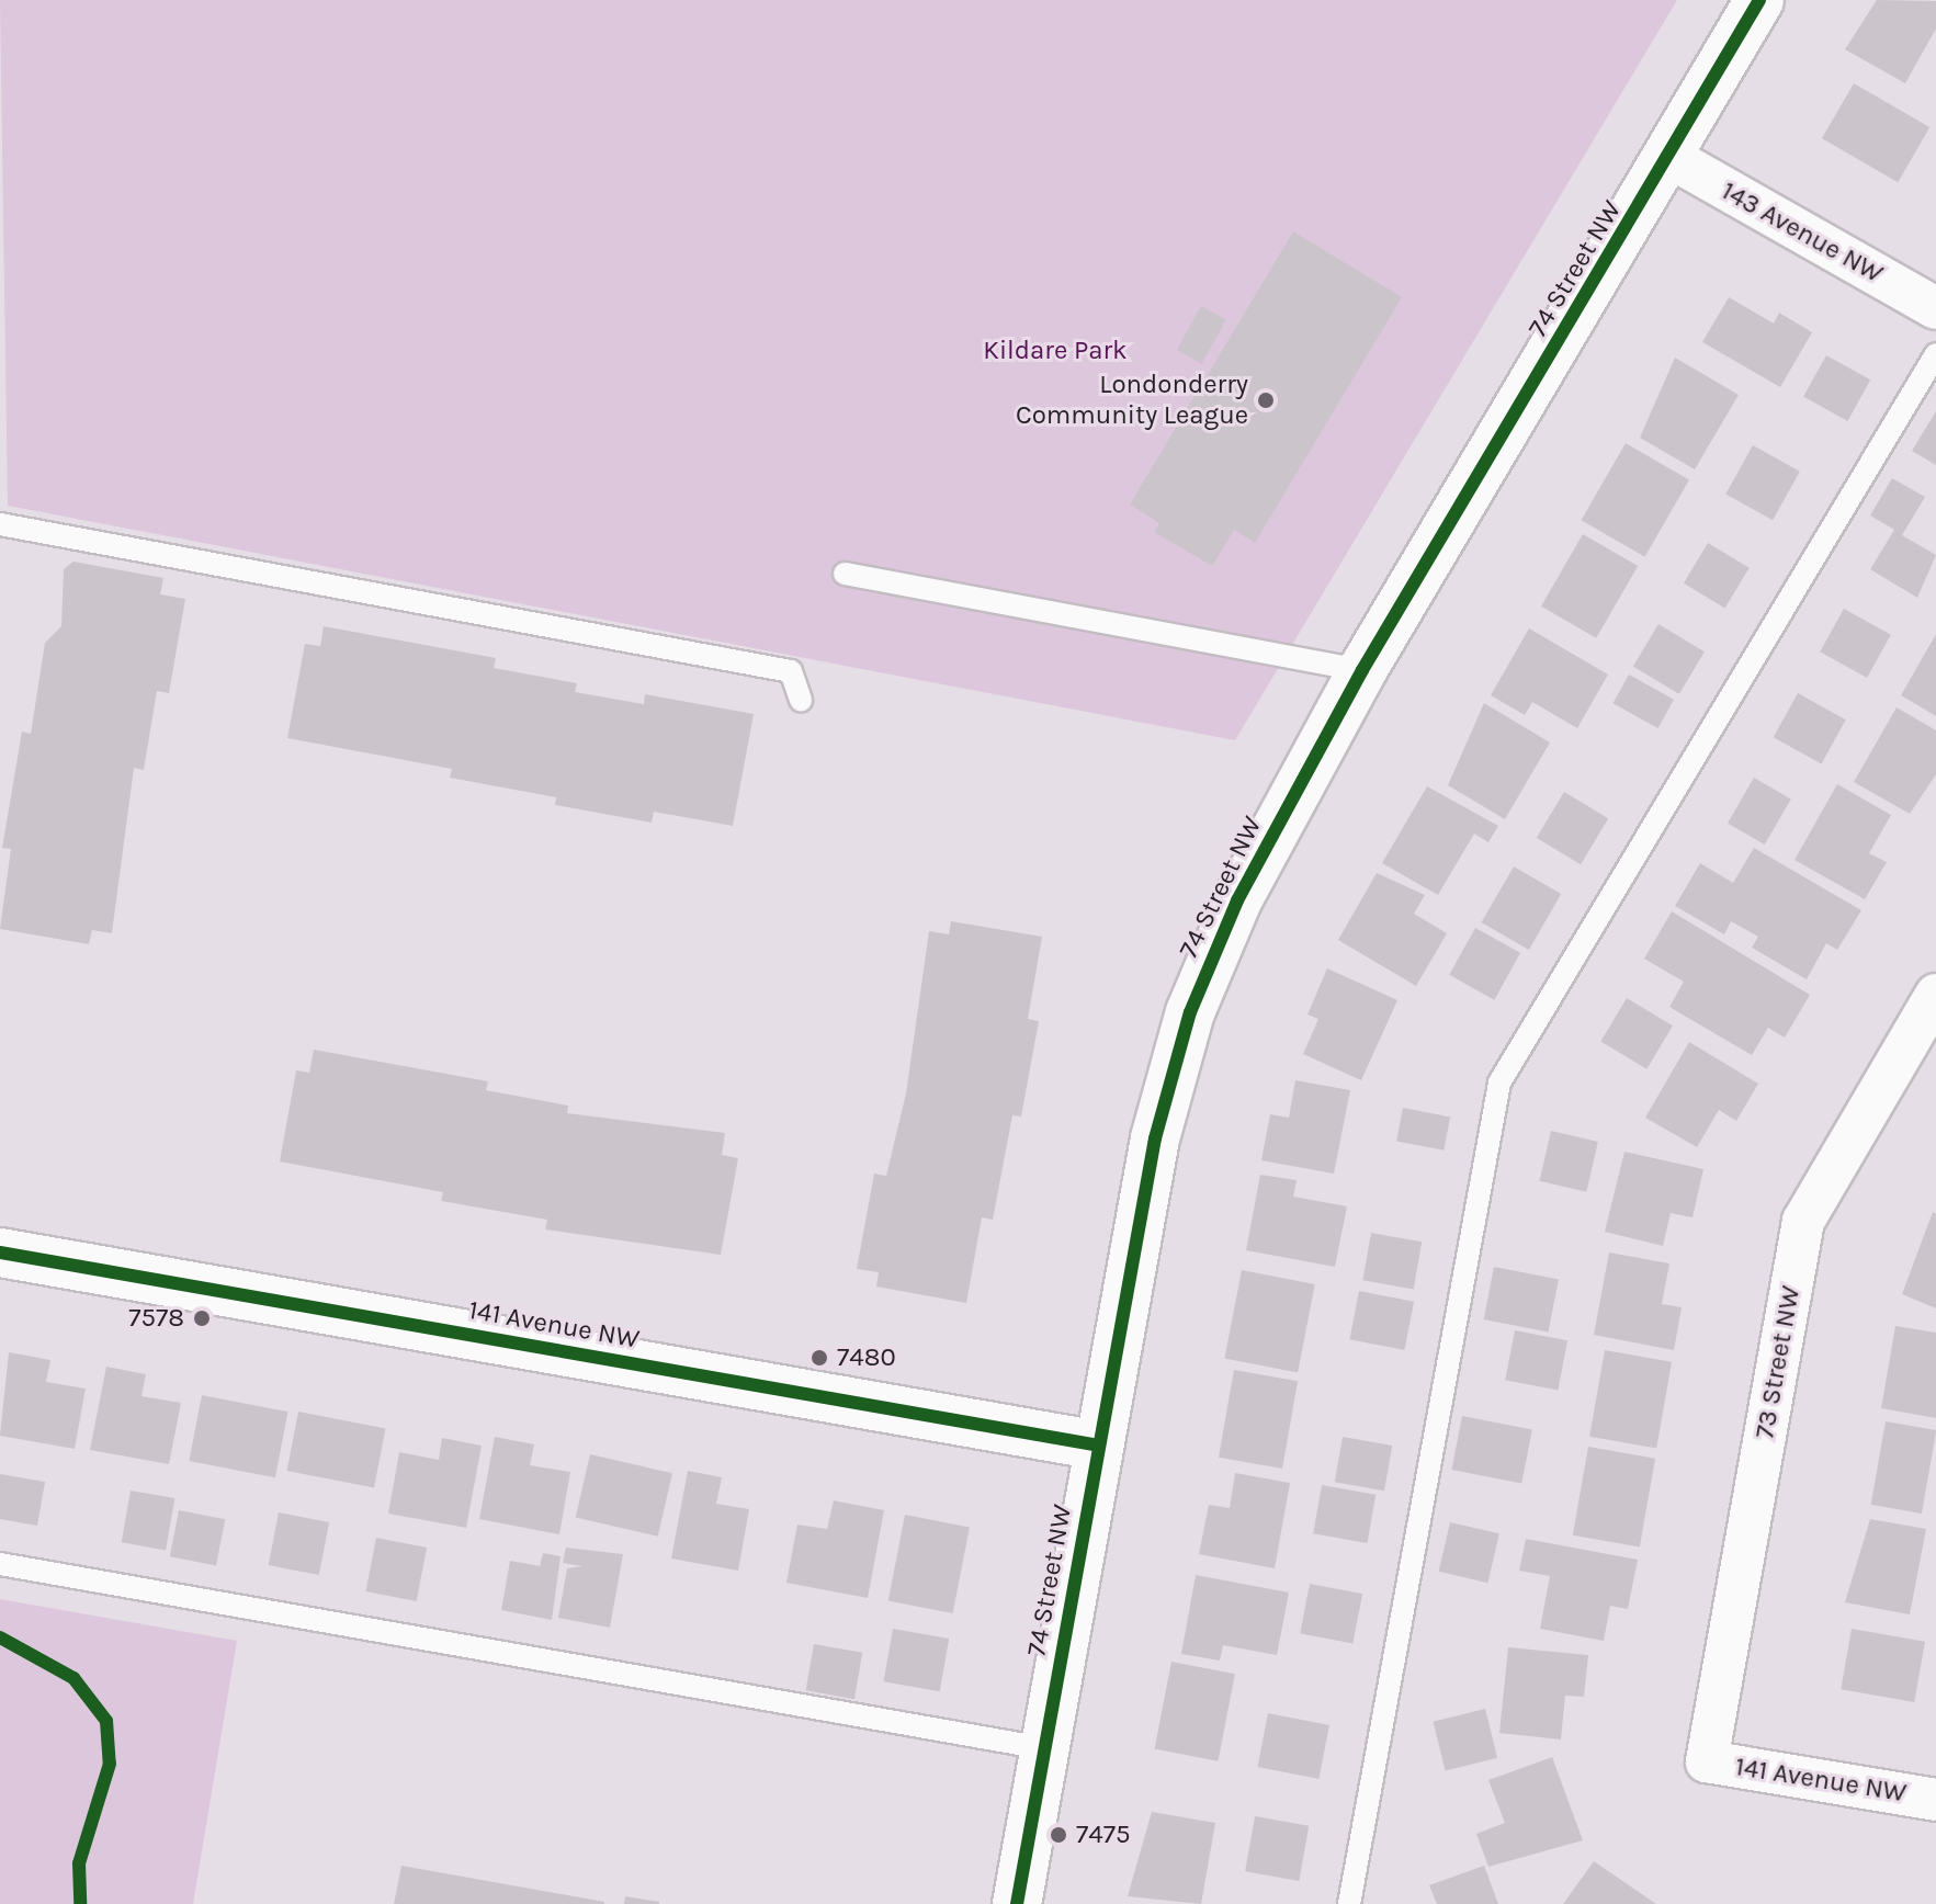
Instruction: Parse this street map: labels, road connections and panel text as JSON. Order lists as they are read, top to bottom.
{
  "streets": {
    "street": [
      "143 Avenue NW",
      "74 Street NW",
      "141 Avenue NW",
      "73 Street NW"
    ]
  },
  "crossings": [
    ["143 Avenue NW", "74 Street NW"],
    ["74 Street NW", "141 Avenue NW"],
    ["141 Avenue NW", "73 Street NW"]
  ],
  "parks": ["Kildare Park"],
  "places": [
    "Londonderry Community League",
    "7578",
    "7480",
    "7475"
  ]
}
